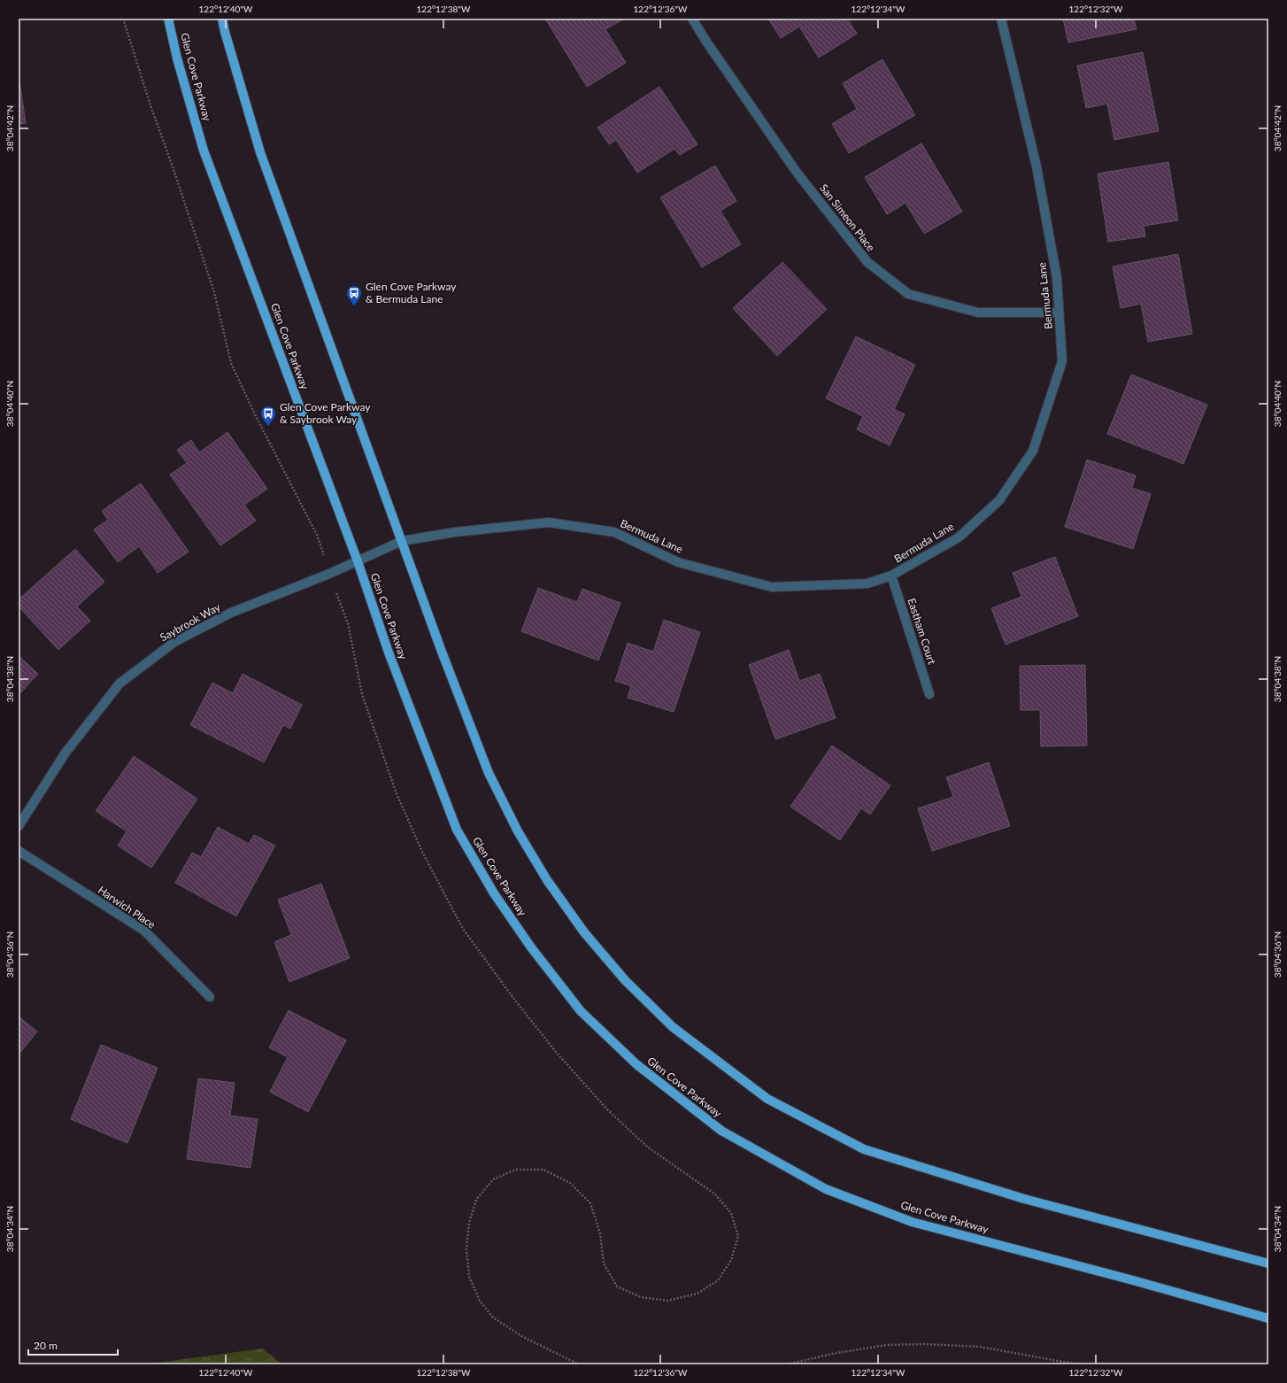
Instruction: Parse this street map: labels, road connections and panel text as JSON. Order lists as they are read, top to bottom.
{
  "streets": {
    "main road": ["Glen Cove Parkway"],
    "street": [
      "San Simeon Place",
      "Bermuda Lane",
      "Saybrook Way",
      "Eastham Court",
      "Harwich Place"
    ]
  },
  "crossings": [
    ["Glen Cove Parkway", "Saybrook Way"],
    ["San Simeon Place", "Bermuda Lane"],
    ["Bermuda Lane", "Saybrook Way"],
    ["Bermuda Lane", "Eastham Court"]
  ],
  "places": {
    "bus stop": ["Glen Cove Parkway & Bermuda Lane", "Glen Cove Parkway & Saybrook Way"]
  },
  "scale_bar": "20 m",
  "coordinates": [
    "122°12'40\"W",
    "122°12'38\"W",
    "122°12'36\"W",
    "122°12'34\"W",
    "122°12'32\"W",
    "38°04'42\"N",
    "38°04'40\"N",
    "38°04'38\"N",
    "38°04'36\"N",
    "38°04'34\"N"
  ]
}
